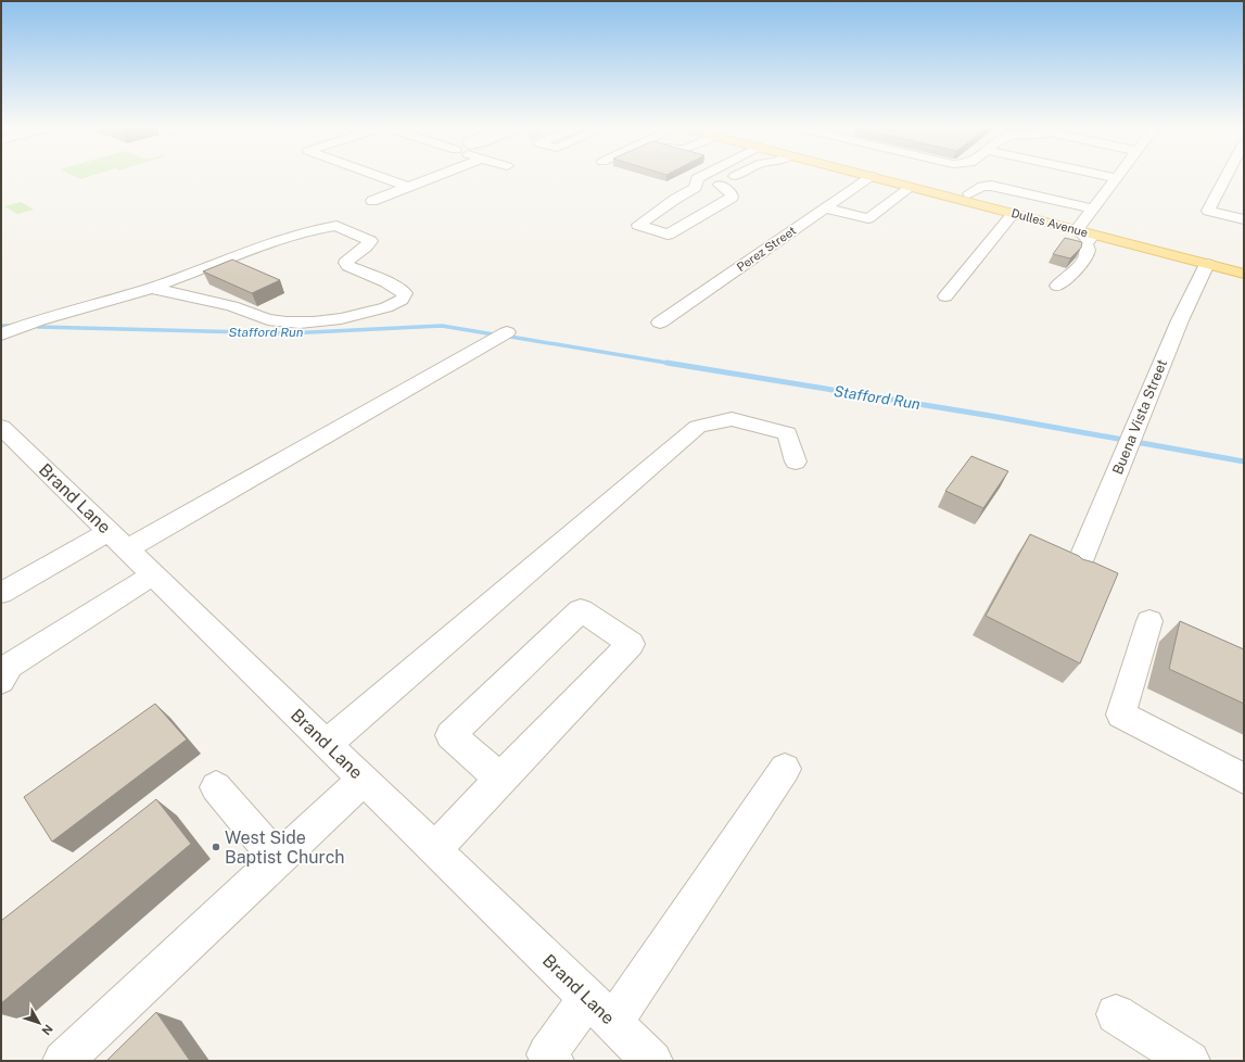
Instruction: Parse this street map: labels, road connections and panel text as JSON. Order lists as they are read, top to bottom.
{
  "streets": {
    "main road": ["Dulles Avenue"],
    "street": ["Perez Street", "Buena Vista Street", "Brand Lane"]
  },
  "crossings": [
    ["Dulles Avenue", "Buena Vista Street"]
  ],
  "water": ["Stafford Run"],
  "places": ["West Side Baptist Church"],
  "north": "bottom right"
}
